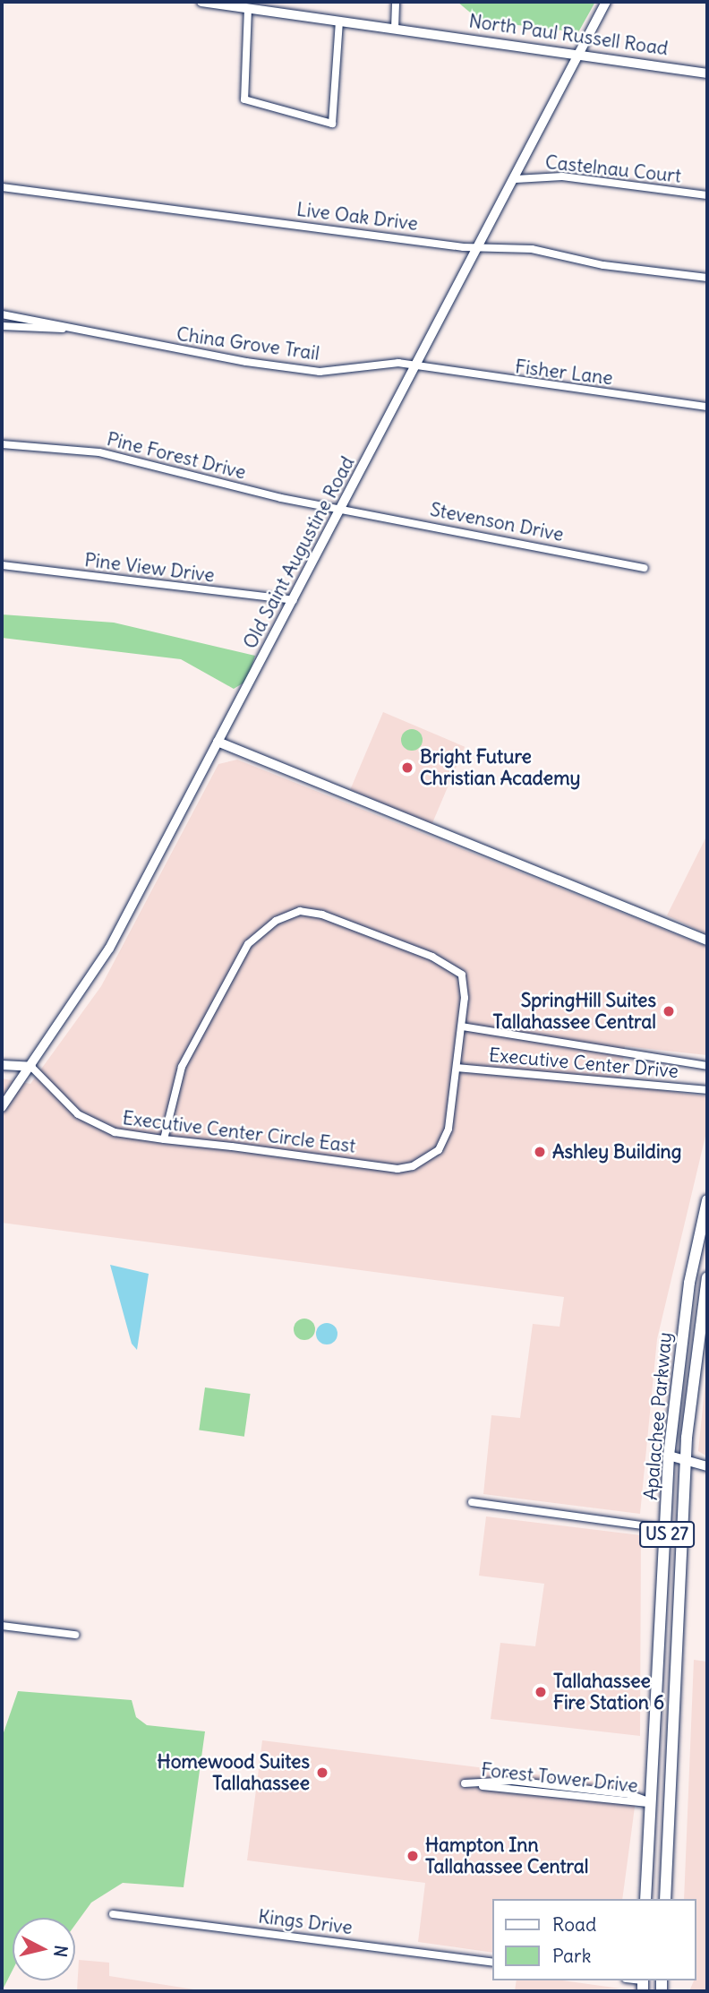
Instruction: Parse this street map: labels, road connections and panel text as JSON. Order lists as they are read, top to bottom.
{
  "streets": {
    "main road": ["Apalachee Parkway", "US 27"],
    "street": [
      "North Paul Russell Road",
      "Castelnau Court",
      "Live Oak Drive",
      "China Grove Trail",
      "Fisher Lane",
      "Pine Forest Drive",
      "Stevenson Drive",
      "Old Saint Augustine Road",
      "Pine View Drive",
      "Executive Center Drive",
      "Executive Center Circle East",
      "Forest Tower Drive",
      "Kings Drive"
    ]
  },
  "crossings": [
    ["North Paul Russell Road", "Old Saint Augustine Road"],
    ["Castelnau Court", "Old Saint Augustine Road"],
    ["Live Oak Drive", "Old Saint Augustine Road"],
    ["China Grove Trail", "Fisher Lane"],
    ["China Grove Trail", "Old Saint Augustine Road"],
    ["Fisher Lane", "Old Saint Augustine Road"],
    ["Pine Forest Drive", "Stevenson Drive"],
    ["Pine Forest Drive", "Old Saint Augustine Road"],
    ["Stevenson Drive", "Old Saint Augustine Road"],
    ["Old Saint Augustine Road", "Pine View Drive"],
    ["Old Saint Augustine Road", "Executive Center Circle East"],
    ["Executive Center Drive", "Executive Center Circle East"],
    ["Apalachee Parkway", "Forest Tower Drive"]
  ],
  "places": [
    "Bright Future Christian Academy",
    "SpringHill Suites Tallahassee Central",
    "Ashley Building",
    "Tallahassee Fire Station 6",
    "Homewood Suites Tallahassee",
    "Hampton Inn Tallahassee Central"
  ],
  "legend": ["Road", "Park"],
  "north": "right"
}
